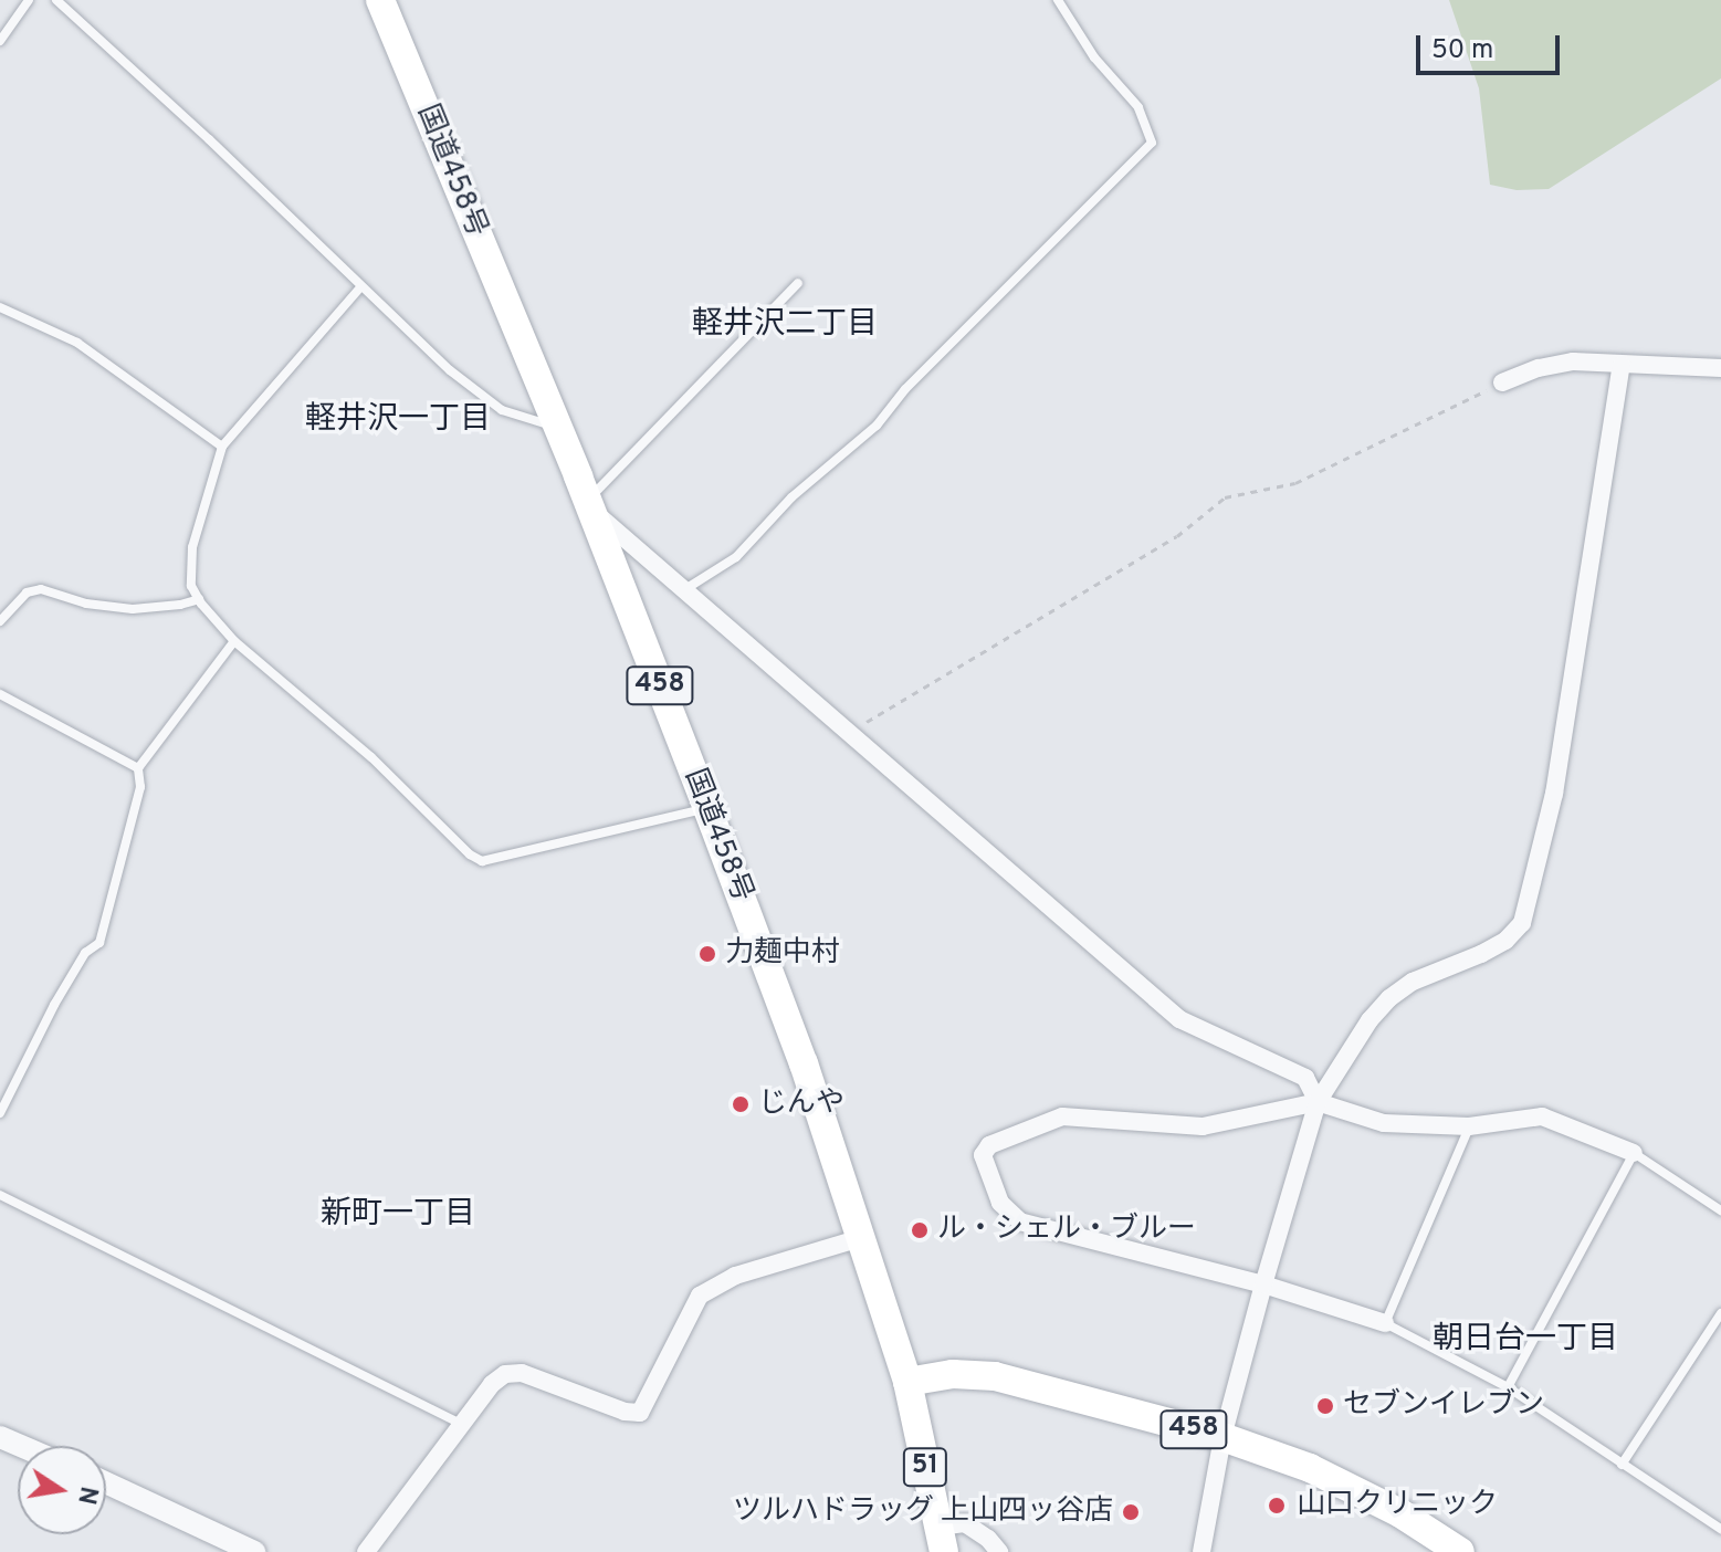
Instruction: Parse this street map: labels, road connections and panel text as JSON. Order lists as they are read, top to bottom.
{
  "streets": {
    "main road": ["国道458号", "458", "51"]
  },
  "crossings": [
    ["国道458号", "458"],
    ["国道458号", "51"],
    ["458", "51"]
  ],
  "districts": [
    "軽井沢二丁目",
    "軽井沢一丁目",
    "新町一丁目",
    "朝日台一丁目"
  ],
  "places": [
    "力麺中村",
    "じんや",
    "ル・シェル・ブルー",
    "セブンイレブン",
    "山口クリニック",
    "ツルハドラッグ 上山四ッ谷店"
  ],
  "scale_bar": "50 m",
  "north": "right"
}
